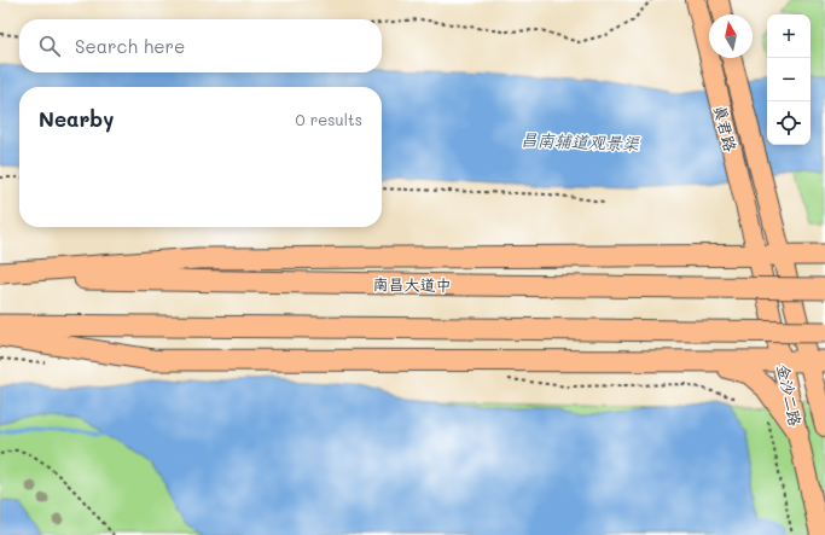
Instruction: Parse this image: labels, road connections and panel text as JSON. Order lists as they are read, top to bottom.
{
  "streets": {
    "highway": ["南昌大道中"],
    "main road": ["真君路", "金沙二路"]
  },
  "crossings": [
    ["真君路", "金沙二路"]
  ],
  "water": ["昌南辅道观景渠"],
  "north": "top",
  "page": {
    "map_buttons": ["+", "−"],
    "search": "Search here",
    "heading": ["Nearby", "0 results"]
  }
}
